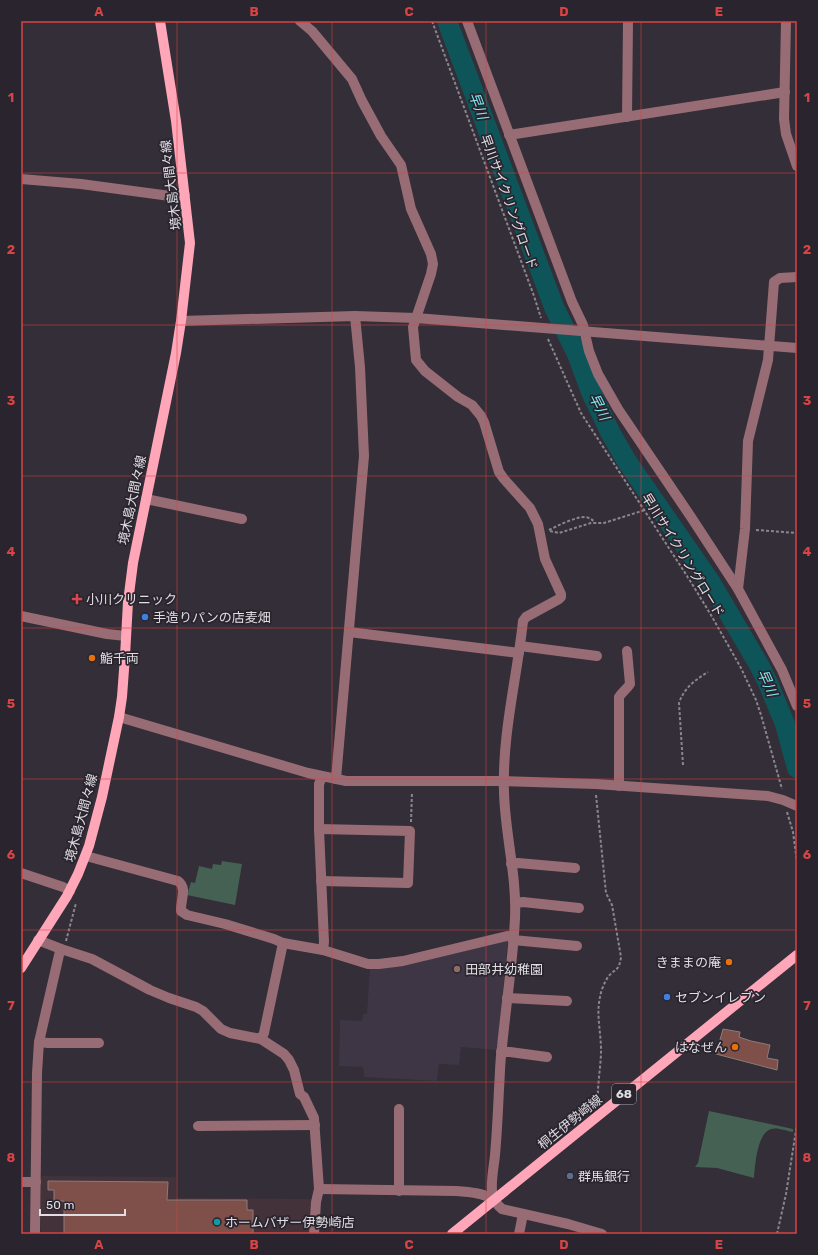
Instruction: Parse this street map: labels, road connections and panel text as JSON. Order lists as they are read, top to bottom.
{
  "streets": {
    "main road": ["境木島大間々線", "68", "桐生伊勢崎線"],
    "path": ["早川サイクリングロード"]
  },
  "water": ["早川"],
  "places": {
    "health": ["小川クリニック"],
    "other": [
      "手造りパンの店麦畑",
      "鮨千両",
      "きままの庵",
      "田部井幼稚園",
      "セブンイレブン",
      "はなぜん",
      "群馬銀行",
      "ホームバザー伊勢崎店"
    ]
  },
  "scale_bar": "50 m",
  "grid": {
    "columns": [
      "A",
      "B",
      "C",
      "D",
      "E"
    ],
    "rows": [
      "1",
      "2",
      "3",
      "4",
      "5",
      "6",
      "7",
      "8"
    ]
  }
}
